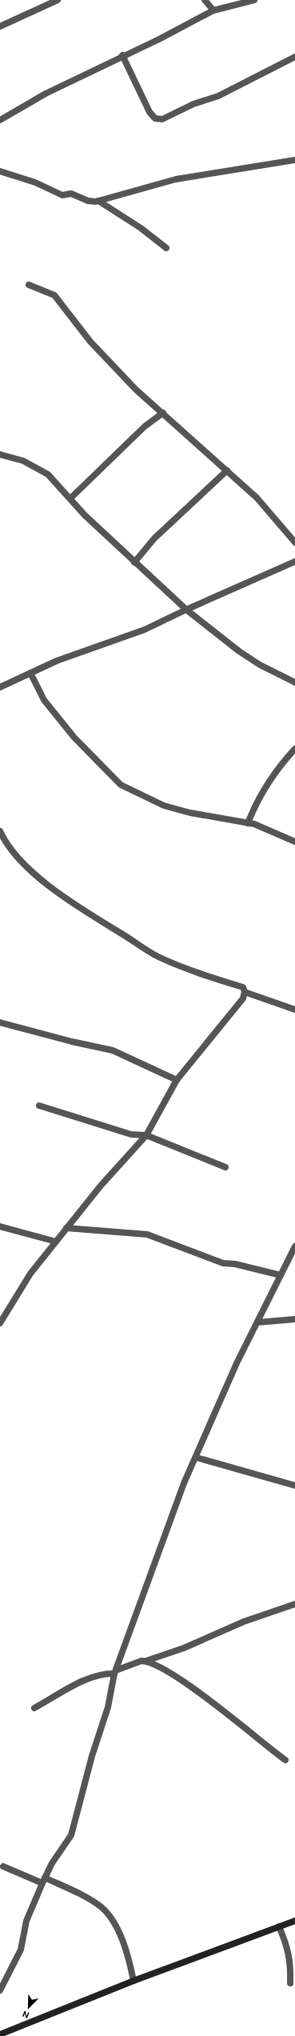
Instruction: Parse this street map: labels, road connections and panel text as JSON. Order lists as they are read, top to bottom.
{
  "north": "bottom left"
}
